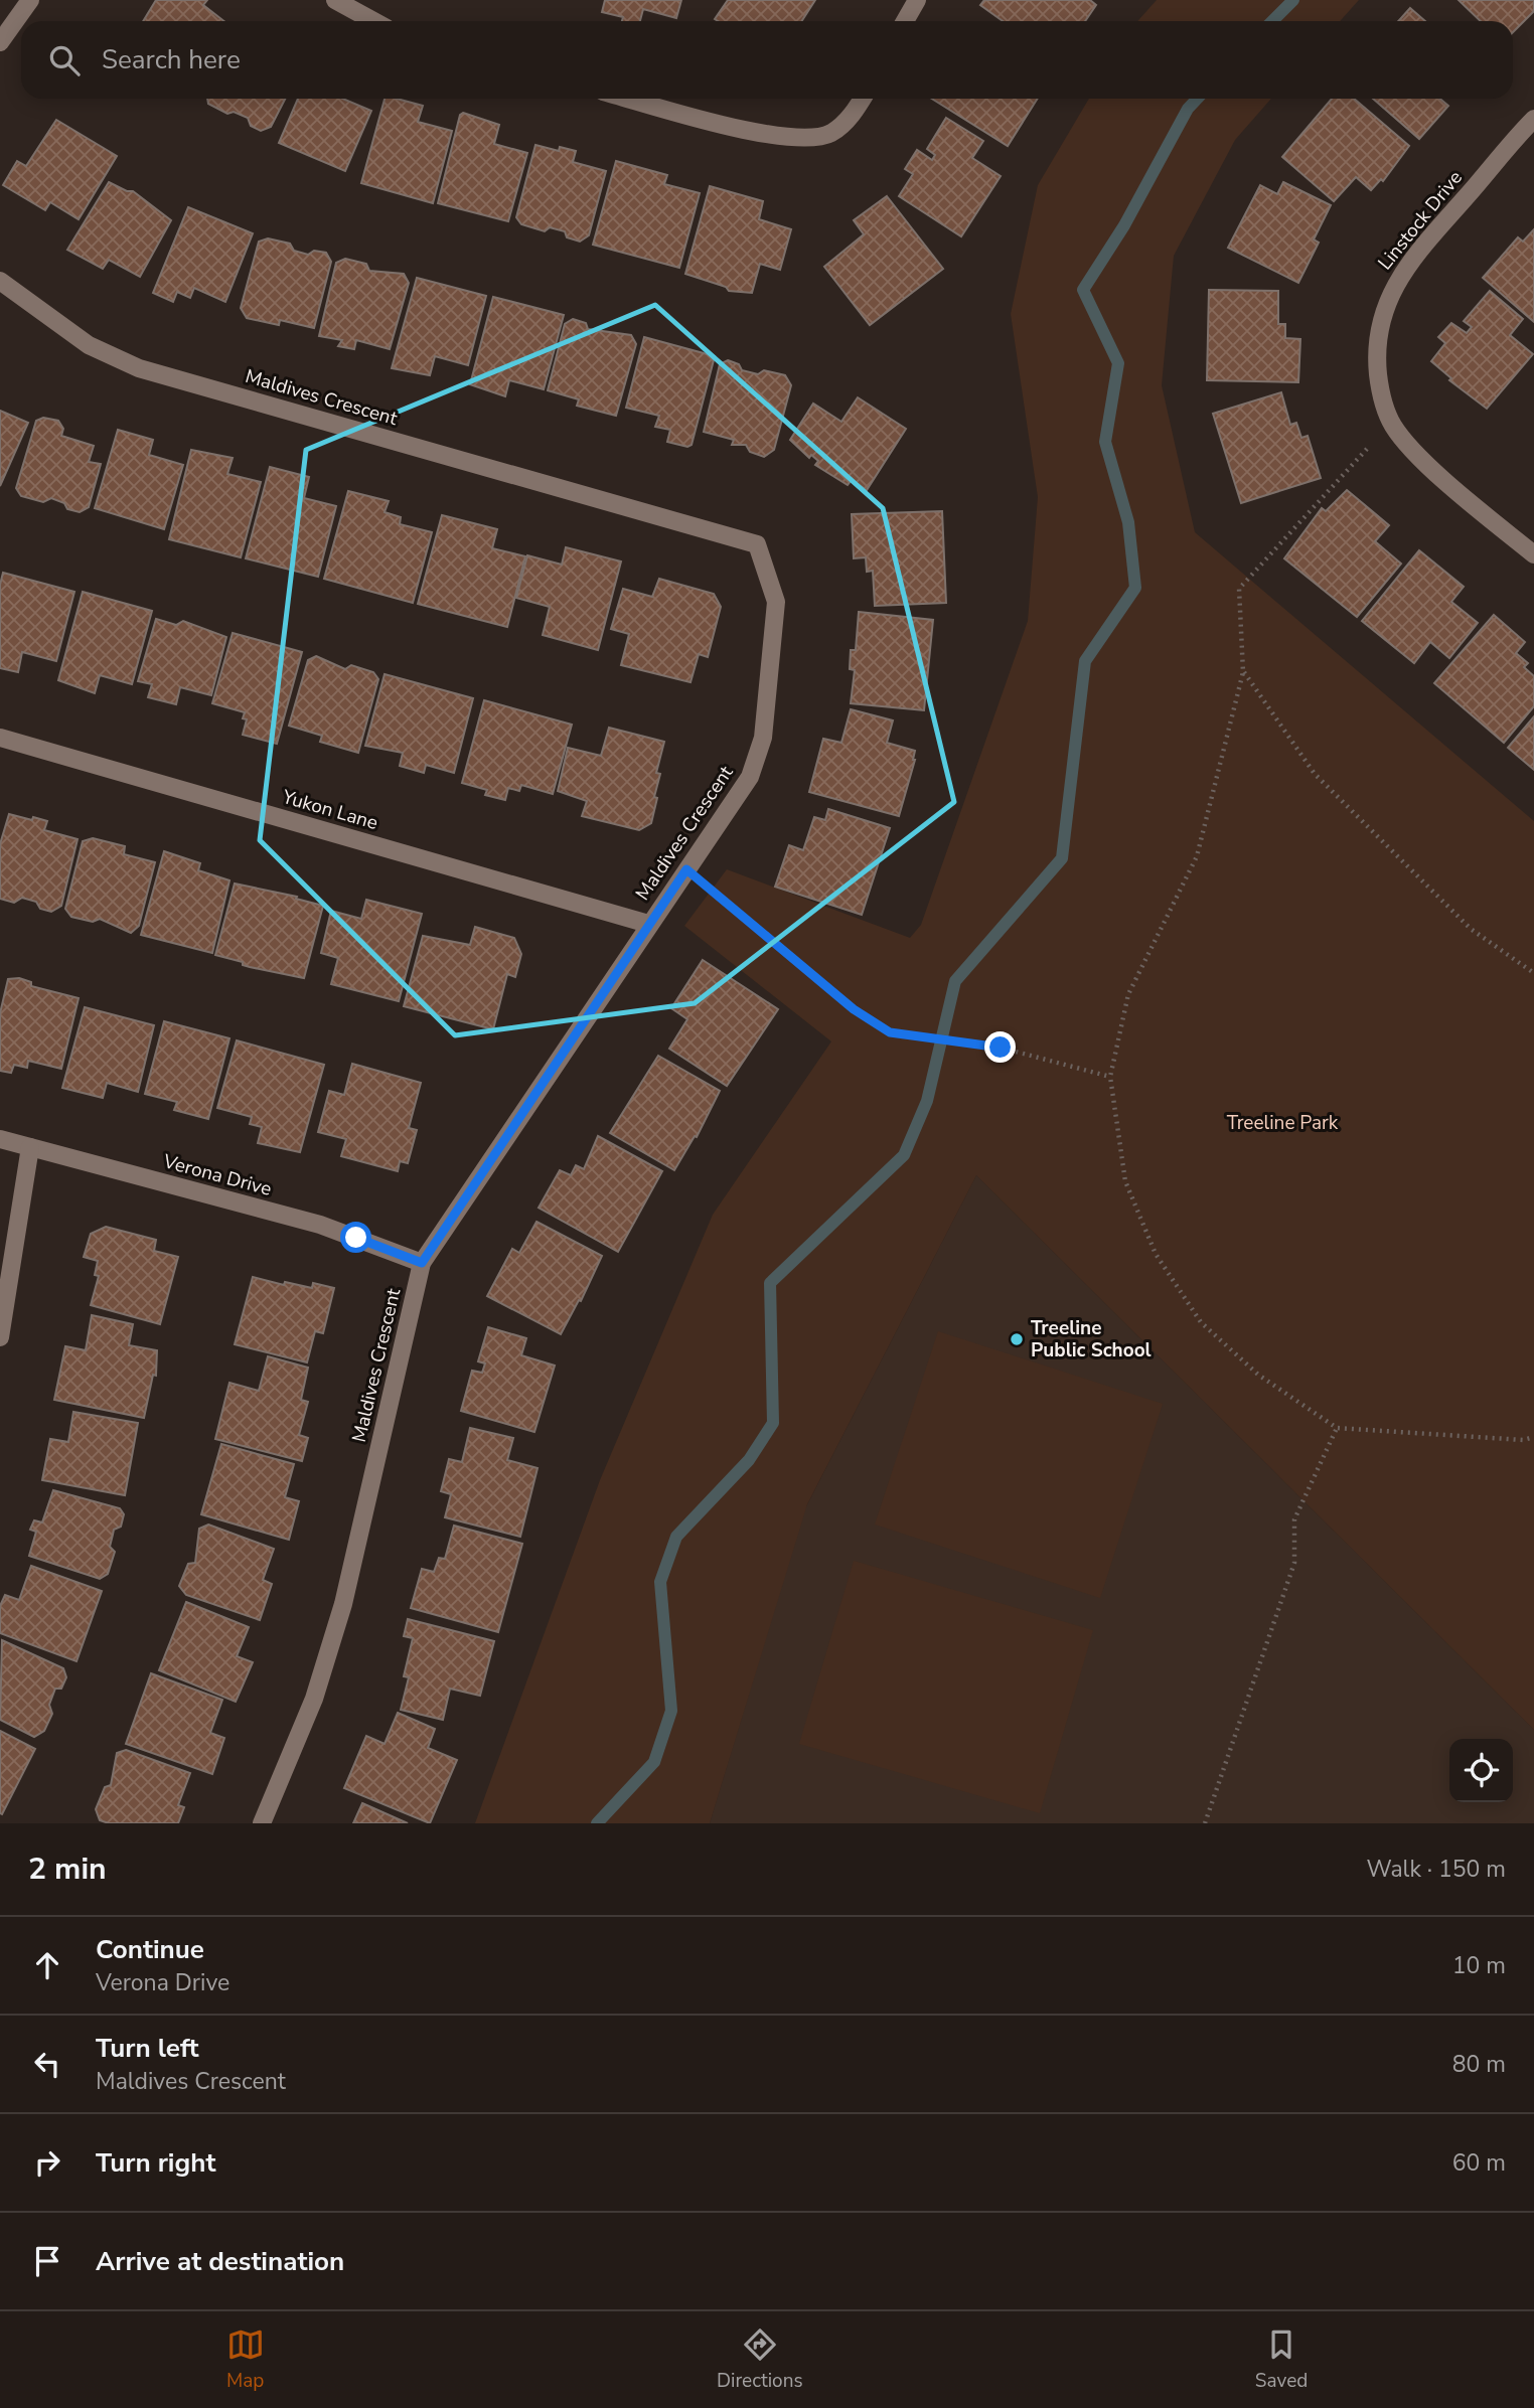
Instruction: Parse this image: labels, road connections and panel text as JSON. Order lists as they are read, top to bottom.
{
  "streets": {
    "street": [
      "Linstock Drive",
      "Maldives Crescent",
      "Yukon Lane",
      "Verona Drive"
    ]
  },
  "crossings": [
    ["Maldives Crescent", "Yukon Lane"],
    ["Maldives Crescent", "Verona Drive"]
  ],
  "parks": ["Treeline Park"],
  "places": ["Treeline Public School"],
  "page": {
    "search": "Search here",
    "heading": ["2 min", "Walk · 150 m"],
    "list": [
      ["Continue", "Verona Drive", "10 m"],
      ["Turn left", "Maldives Crescent", "80 m"],
      ["Turn right", "60 m"],
      "Arrive at destination"
    ],
    "nav": ["Map", "Directions", "Saved"]
  }
}
